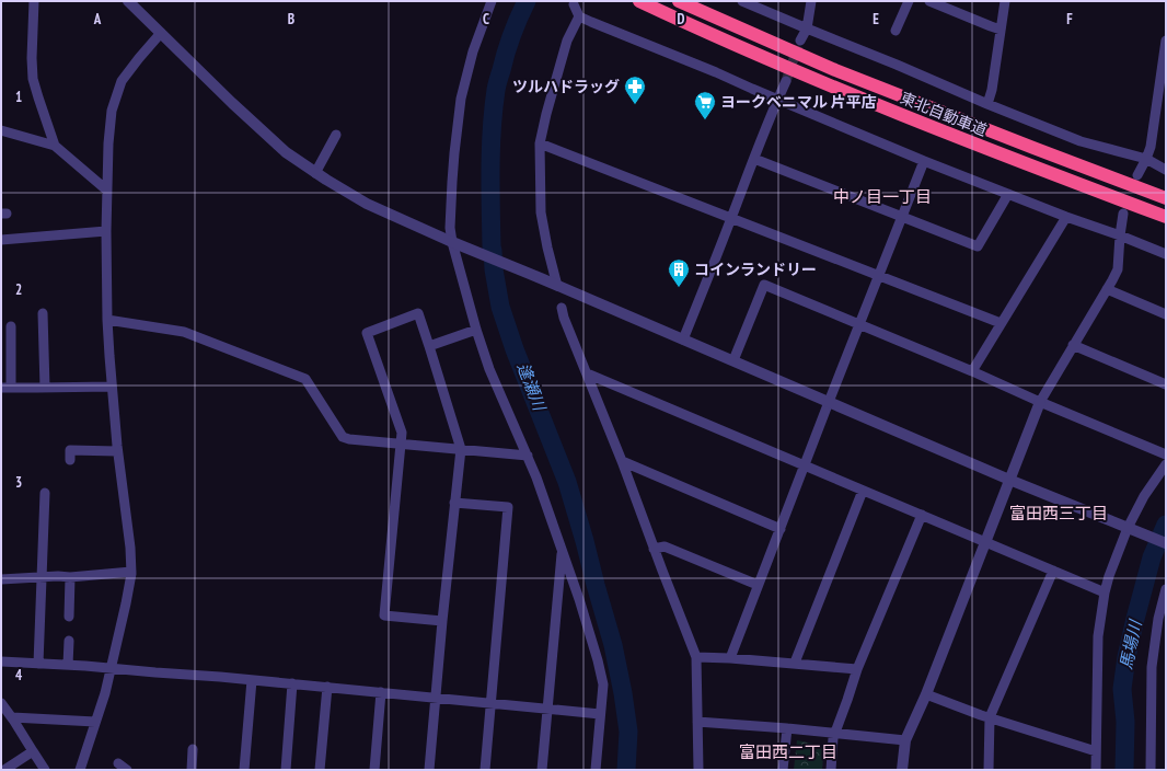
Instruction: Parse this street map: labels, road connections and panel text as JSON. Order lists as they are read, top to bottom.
{
  "streets": {
    "highway": ["東北自動車道"]
  },
  "districts": ["中ノ目一丁目", "富田西三丁目", "富田西二丁目"],
  "water": ["逢瀬川", "馬場川"],
  "places": {
    "pharmacy": ["ツルハドラッグ"],
    "supermarket": ["ヨークベニマル 片平店"],
    "building": ["コインランドリー"]
  },
  "grid": {
    "columns": [
      "A",
      "B",
      "C",
      "D",
      "E",
      "F"
    ],
    "rows": [
      "1",
      "2",
      "3",
      "4"
    ]
  }
}
